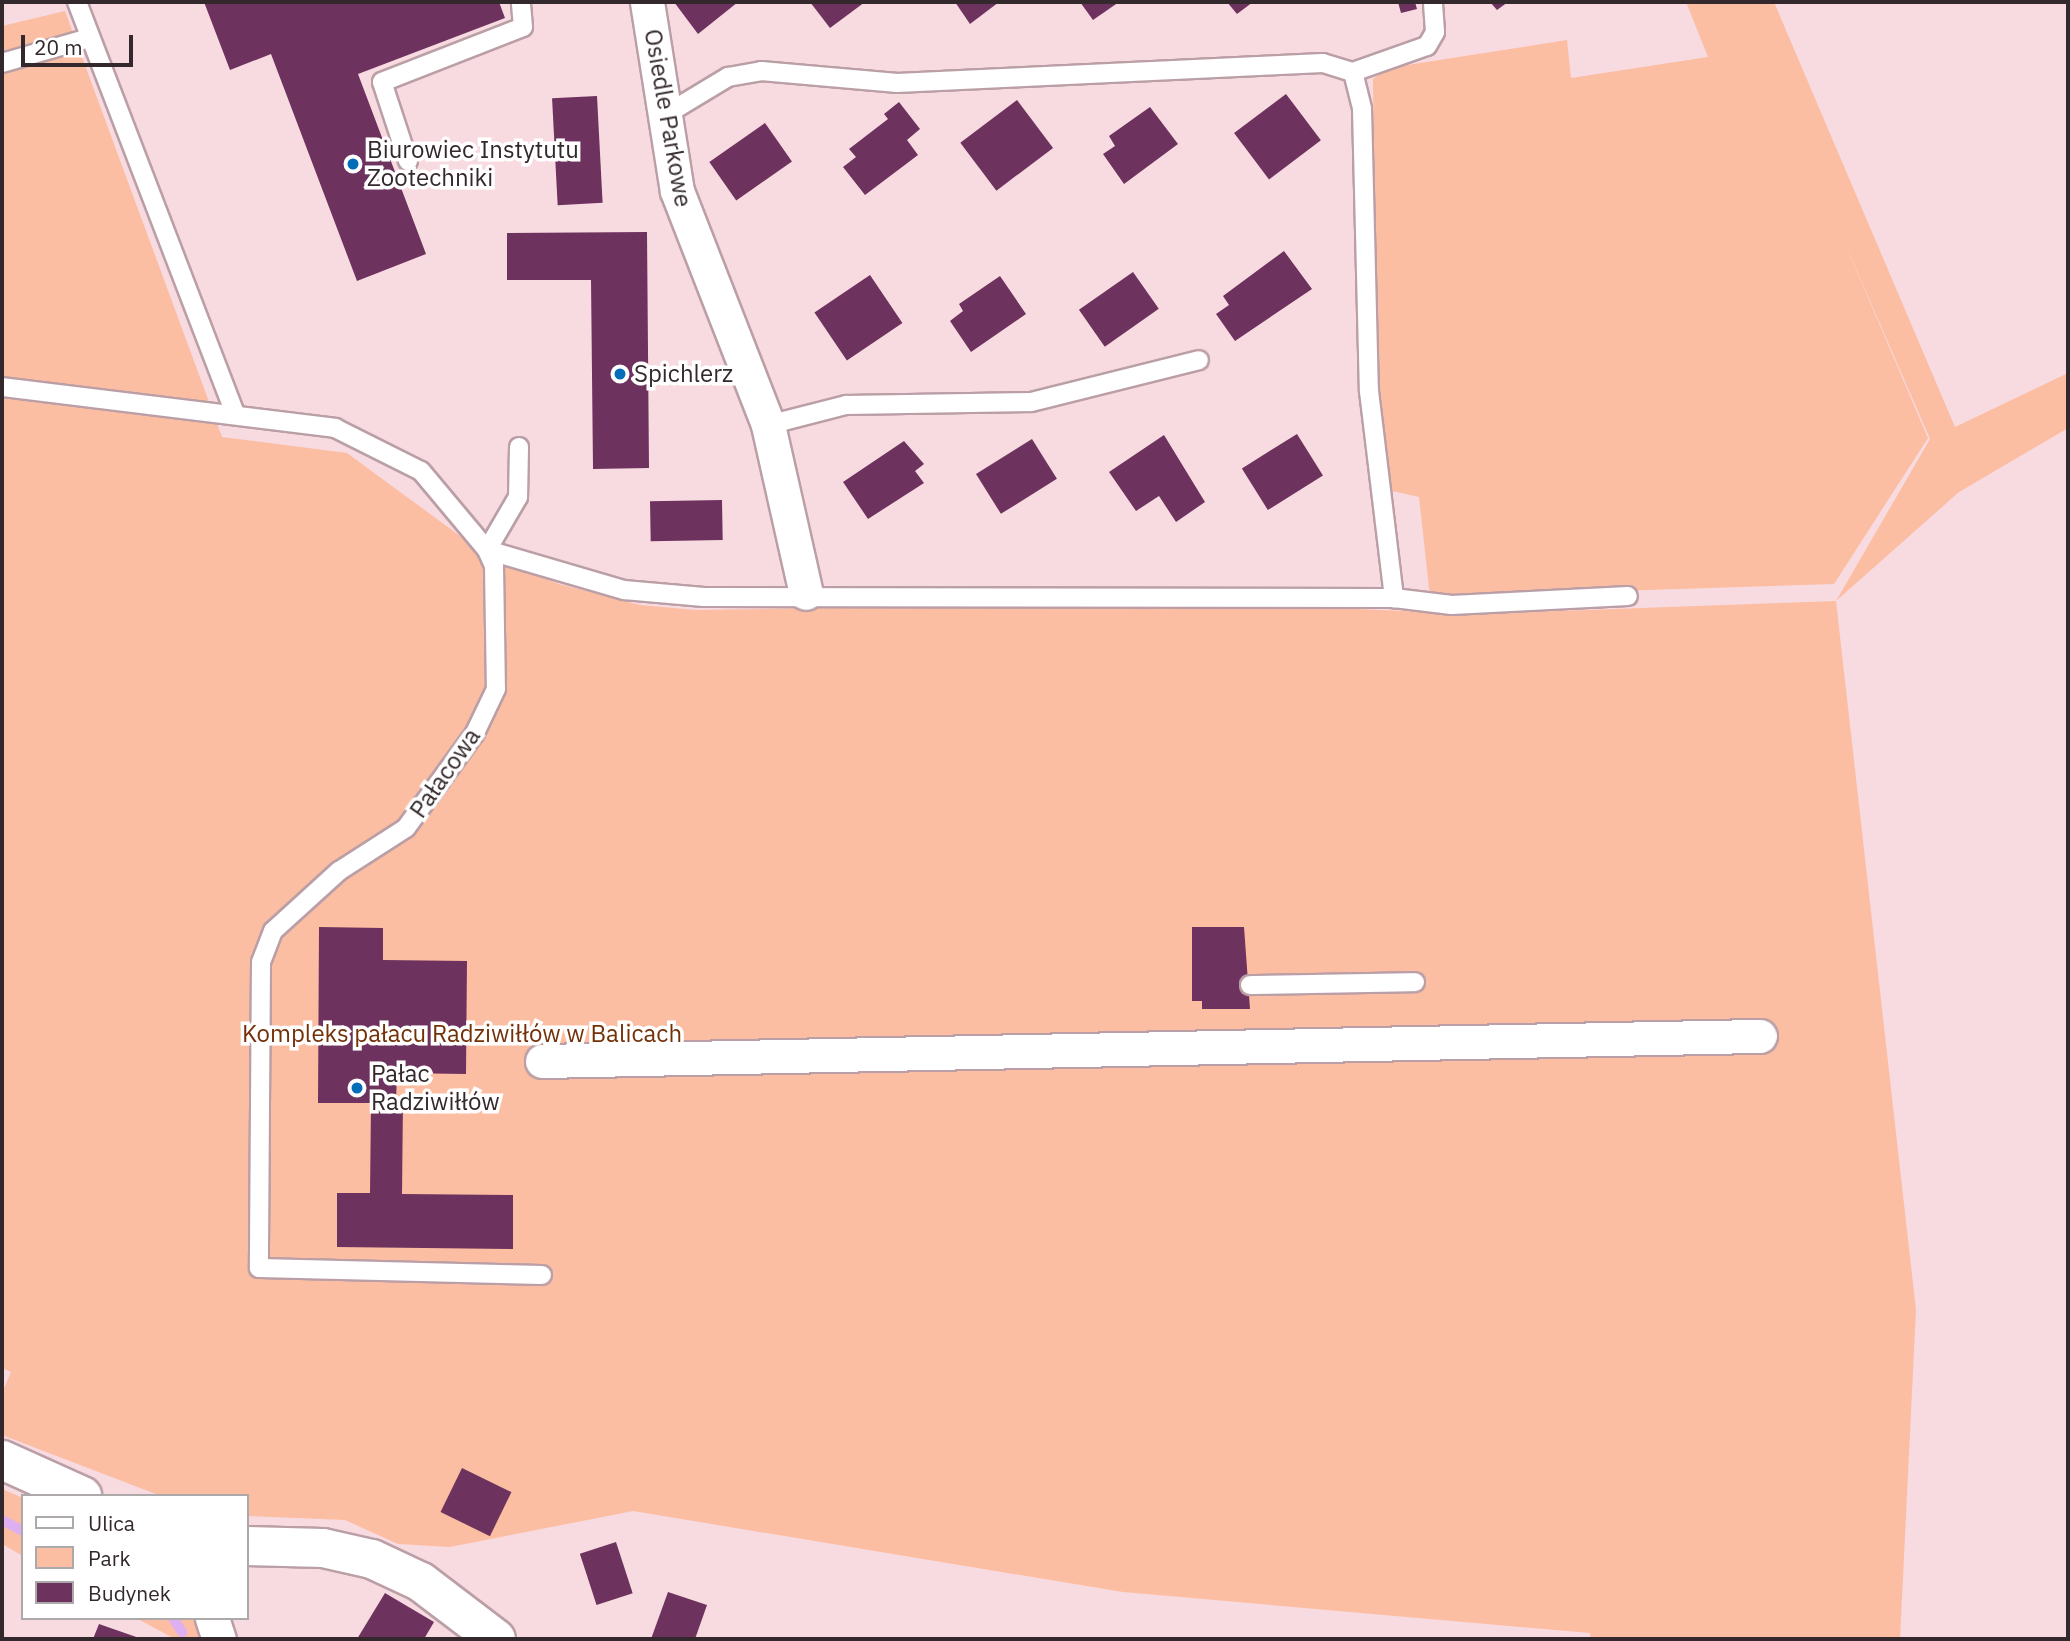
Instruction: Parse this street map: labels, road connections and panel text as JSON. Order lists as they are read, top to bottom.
{
  "streets": {
    "street": ["Osiedle Parkowe"],
    "lane": ["Pałacowa"]
  },
  "parks": ["Kompleks pałacu Radziwiłłów w Balicach"],
  "places": ["Biurowiec Instytutu Zootechniki", "Spichlerz", "Pałac Radziwiłłów"],
  "legend": ["Ulica", "Park", "Budynek"],
  "scale_bar": "20 m"
}
